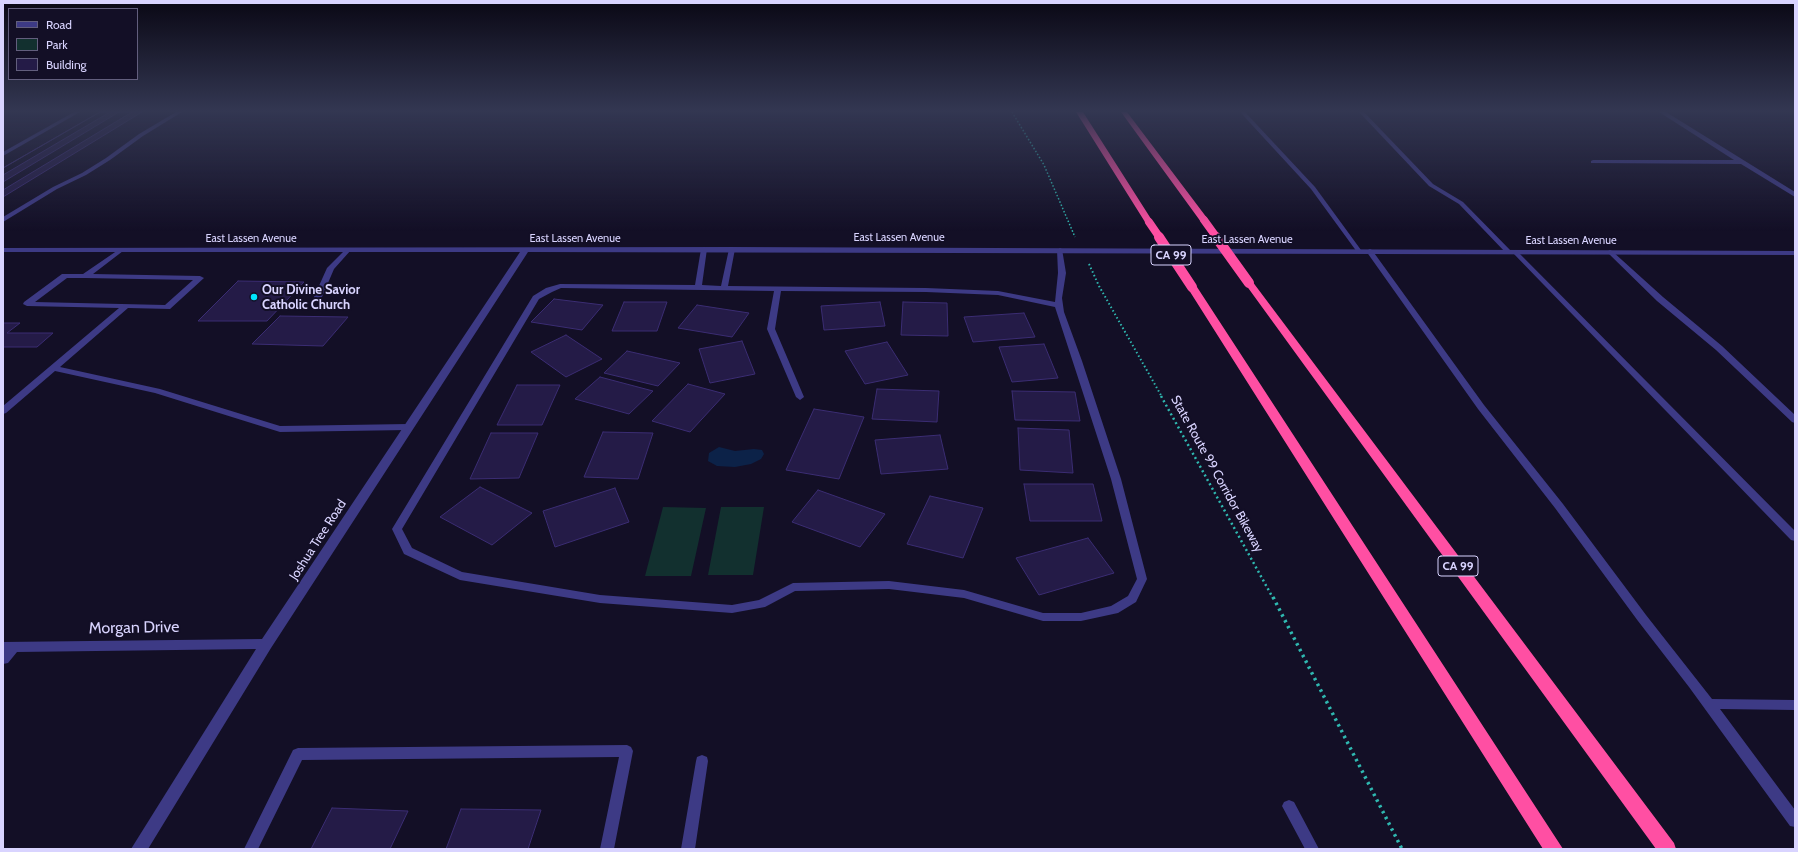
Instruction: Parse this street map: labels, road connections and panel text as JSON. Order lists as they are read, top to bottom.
{
  "streets": {
    "highway": ["CA 99"],
    "street": ["East Lassen Avenue", "Joshua Tree Road", "Morgan Drive"],
    "path": ["State Route 99 Corridor Bikeway"]
  },
  "crossings": [
    ["East Lassen Avenue", "State Route 99 Corridor Bikeway"],
    ["East Lassen Avenue", "Joshua Tree Road"],
    ["Joshua Tree Road", "Morgan Drive"]
  ],
  "places": ["Our Divine Savior Catholic Church"],
  "legend": ["Road", "Park", "Building"]
}
